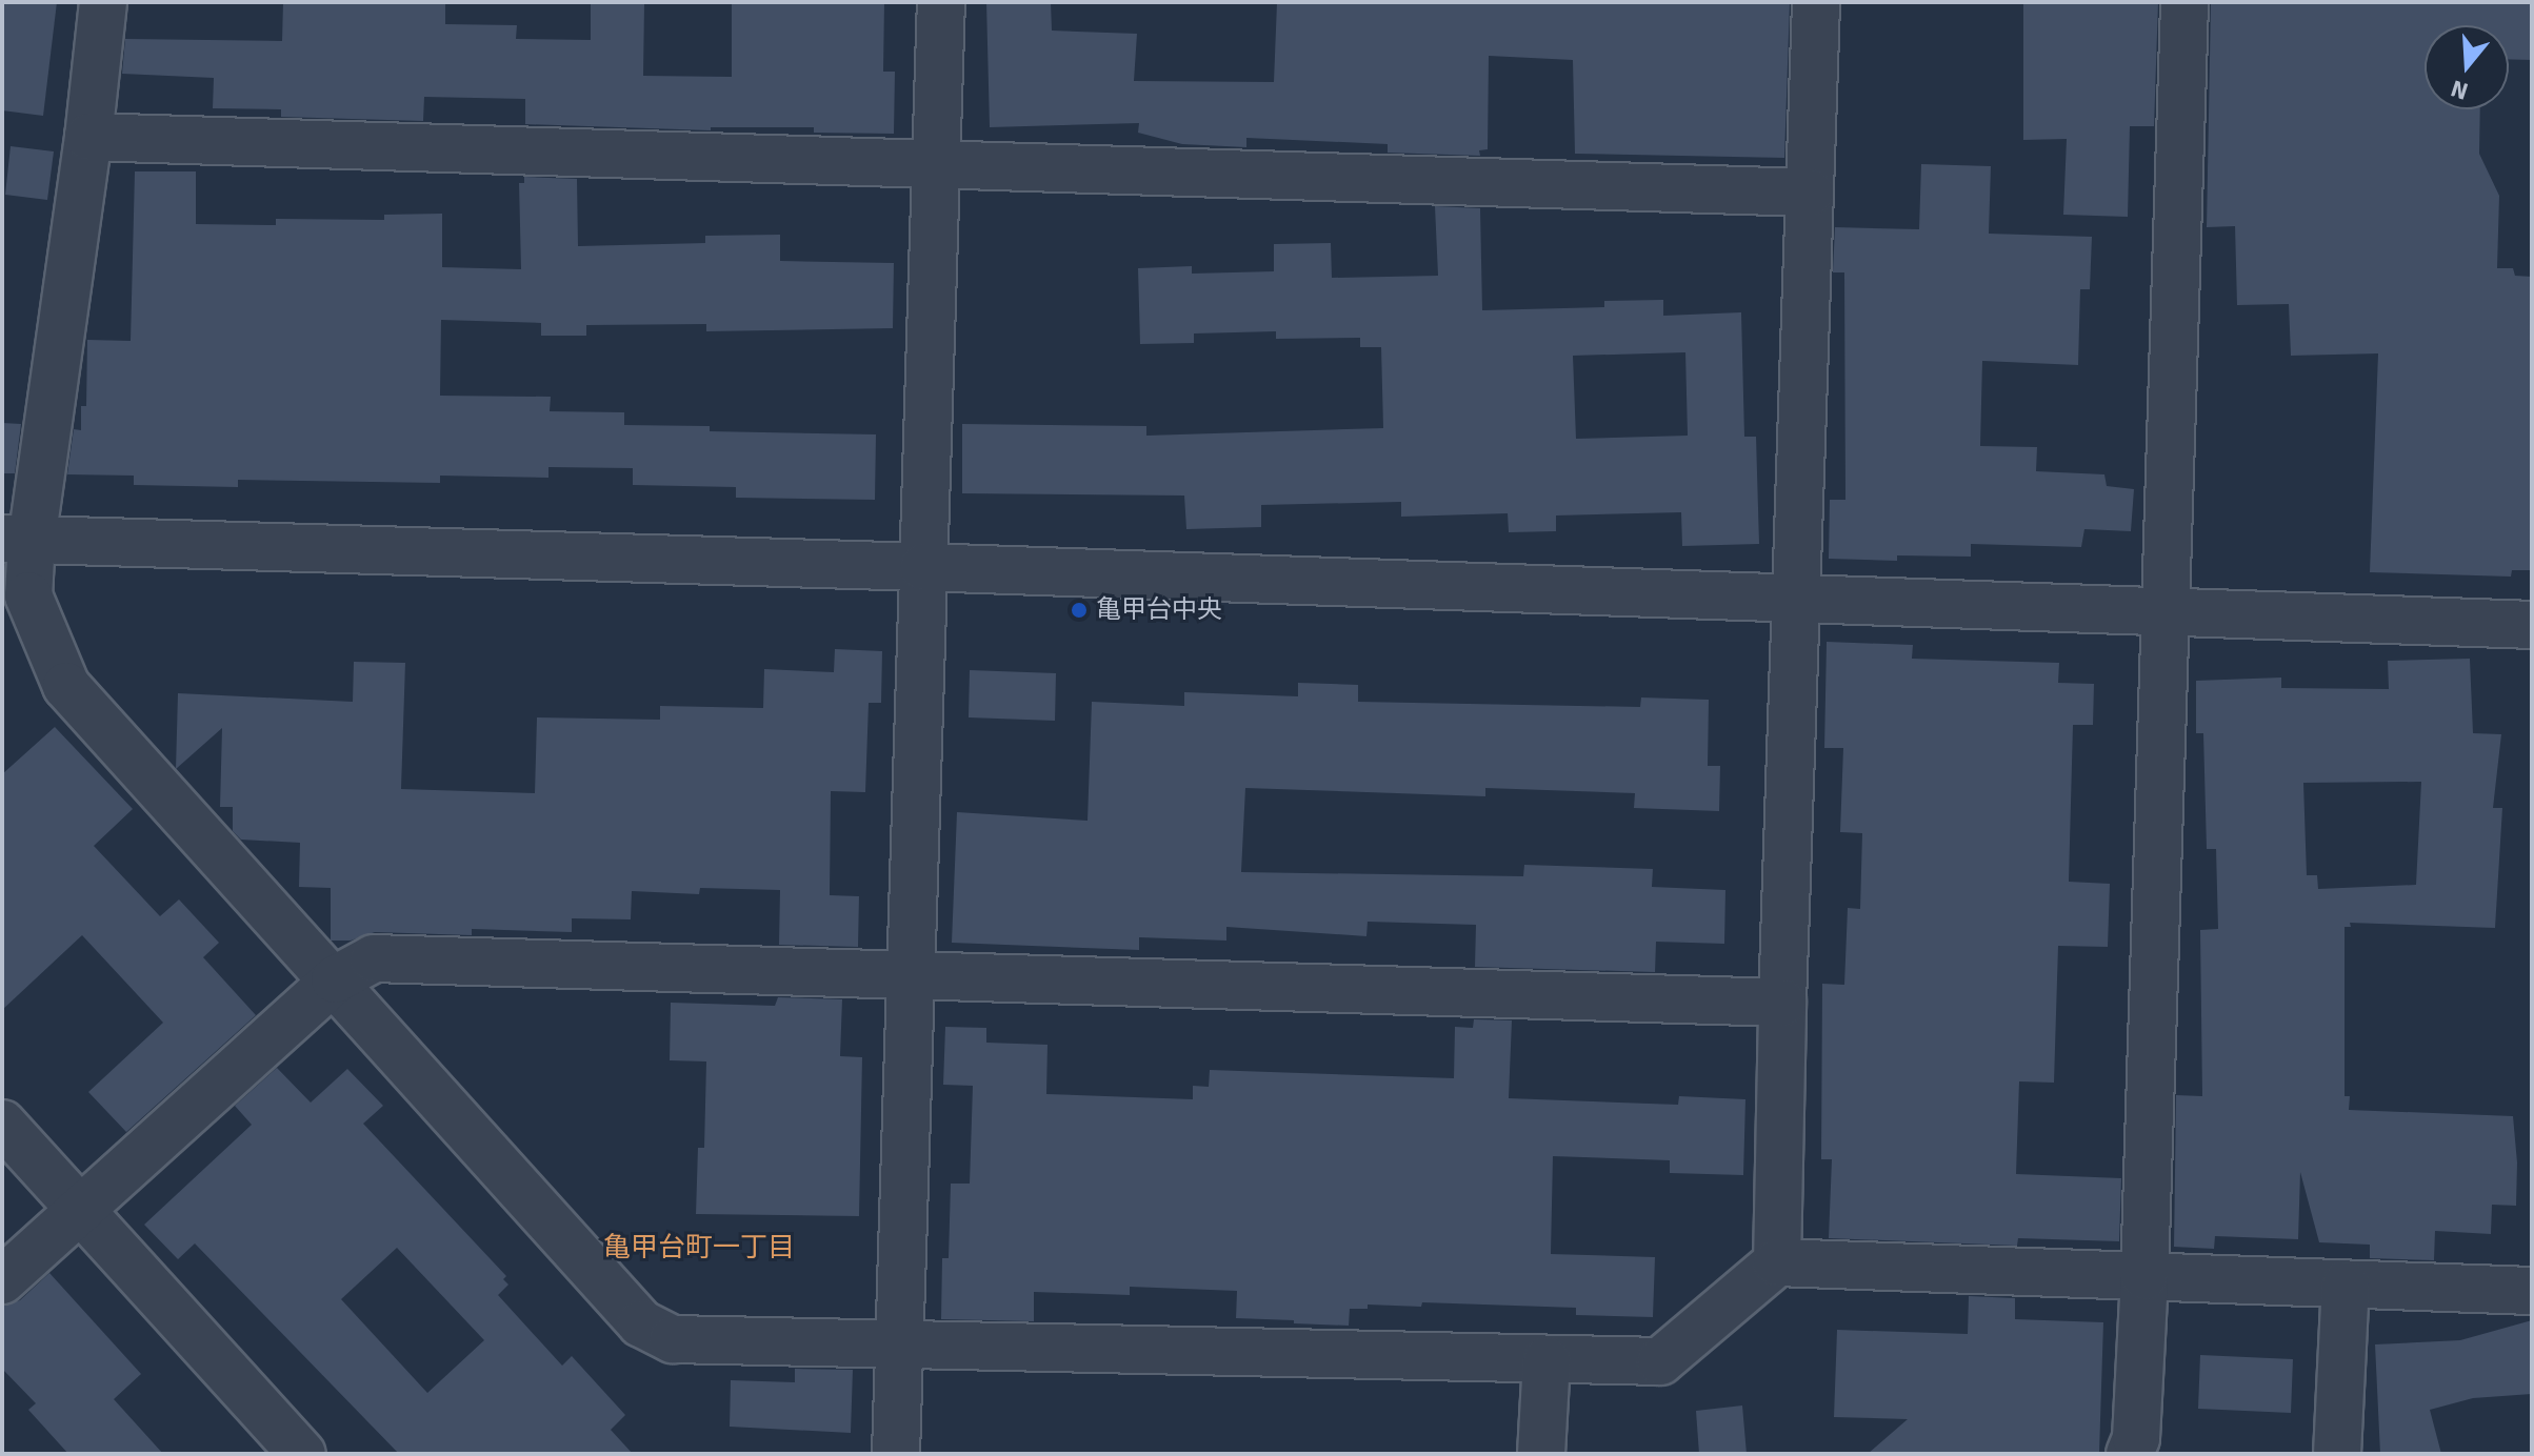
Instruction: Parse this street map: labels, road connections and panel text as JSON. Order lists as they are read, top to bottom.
{
  "districts": ["亀甲台町一丁目"],
  "places": ["亀甲台中央"],
  "north": "bottom"
}
